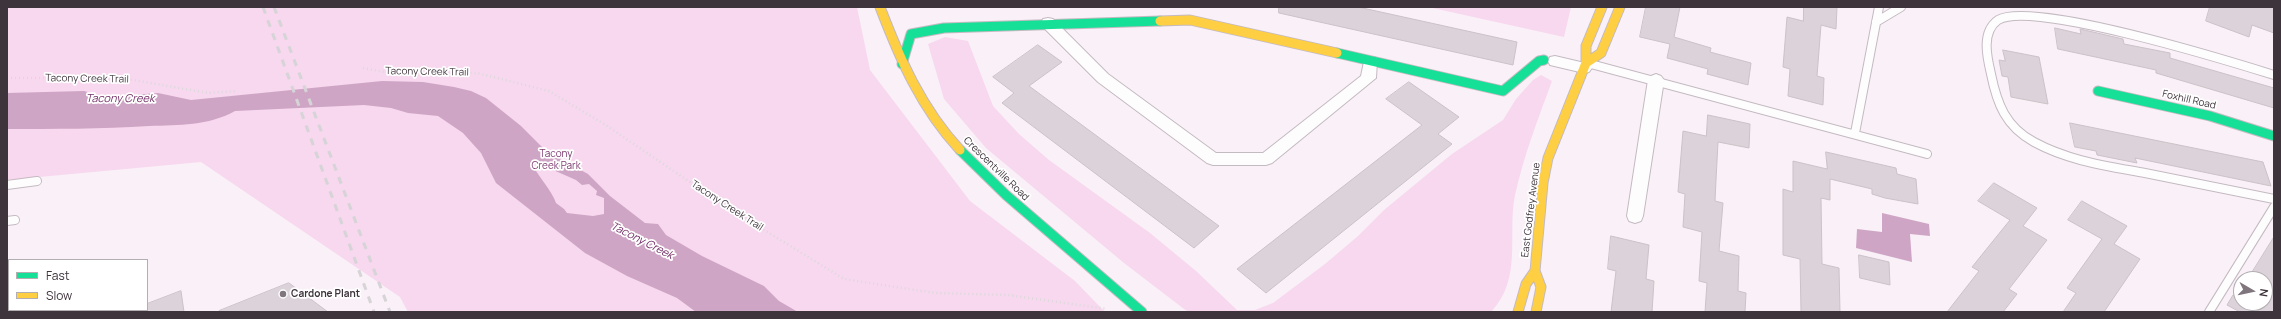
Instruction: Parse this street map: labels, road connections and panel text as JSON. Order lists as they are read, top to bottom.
{
  "streets": {
    "street": ["Foxhill Road", "Crescentville Road", "East Godfrey Avenue"],
    "path": ["Tacony Creek Trail"]
  },
  "water": ["Tacony Creek"],
  "parks": ["Tacony Creek Park"],
  "places": ["Cardone Plant"],
  "legend": ["Fast", "Slow"],
  "north": "right"
}
